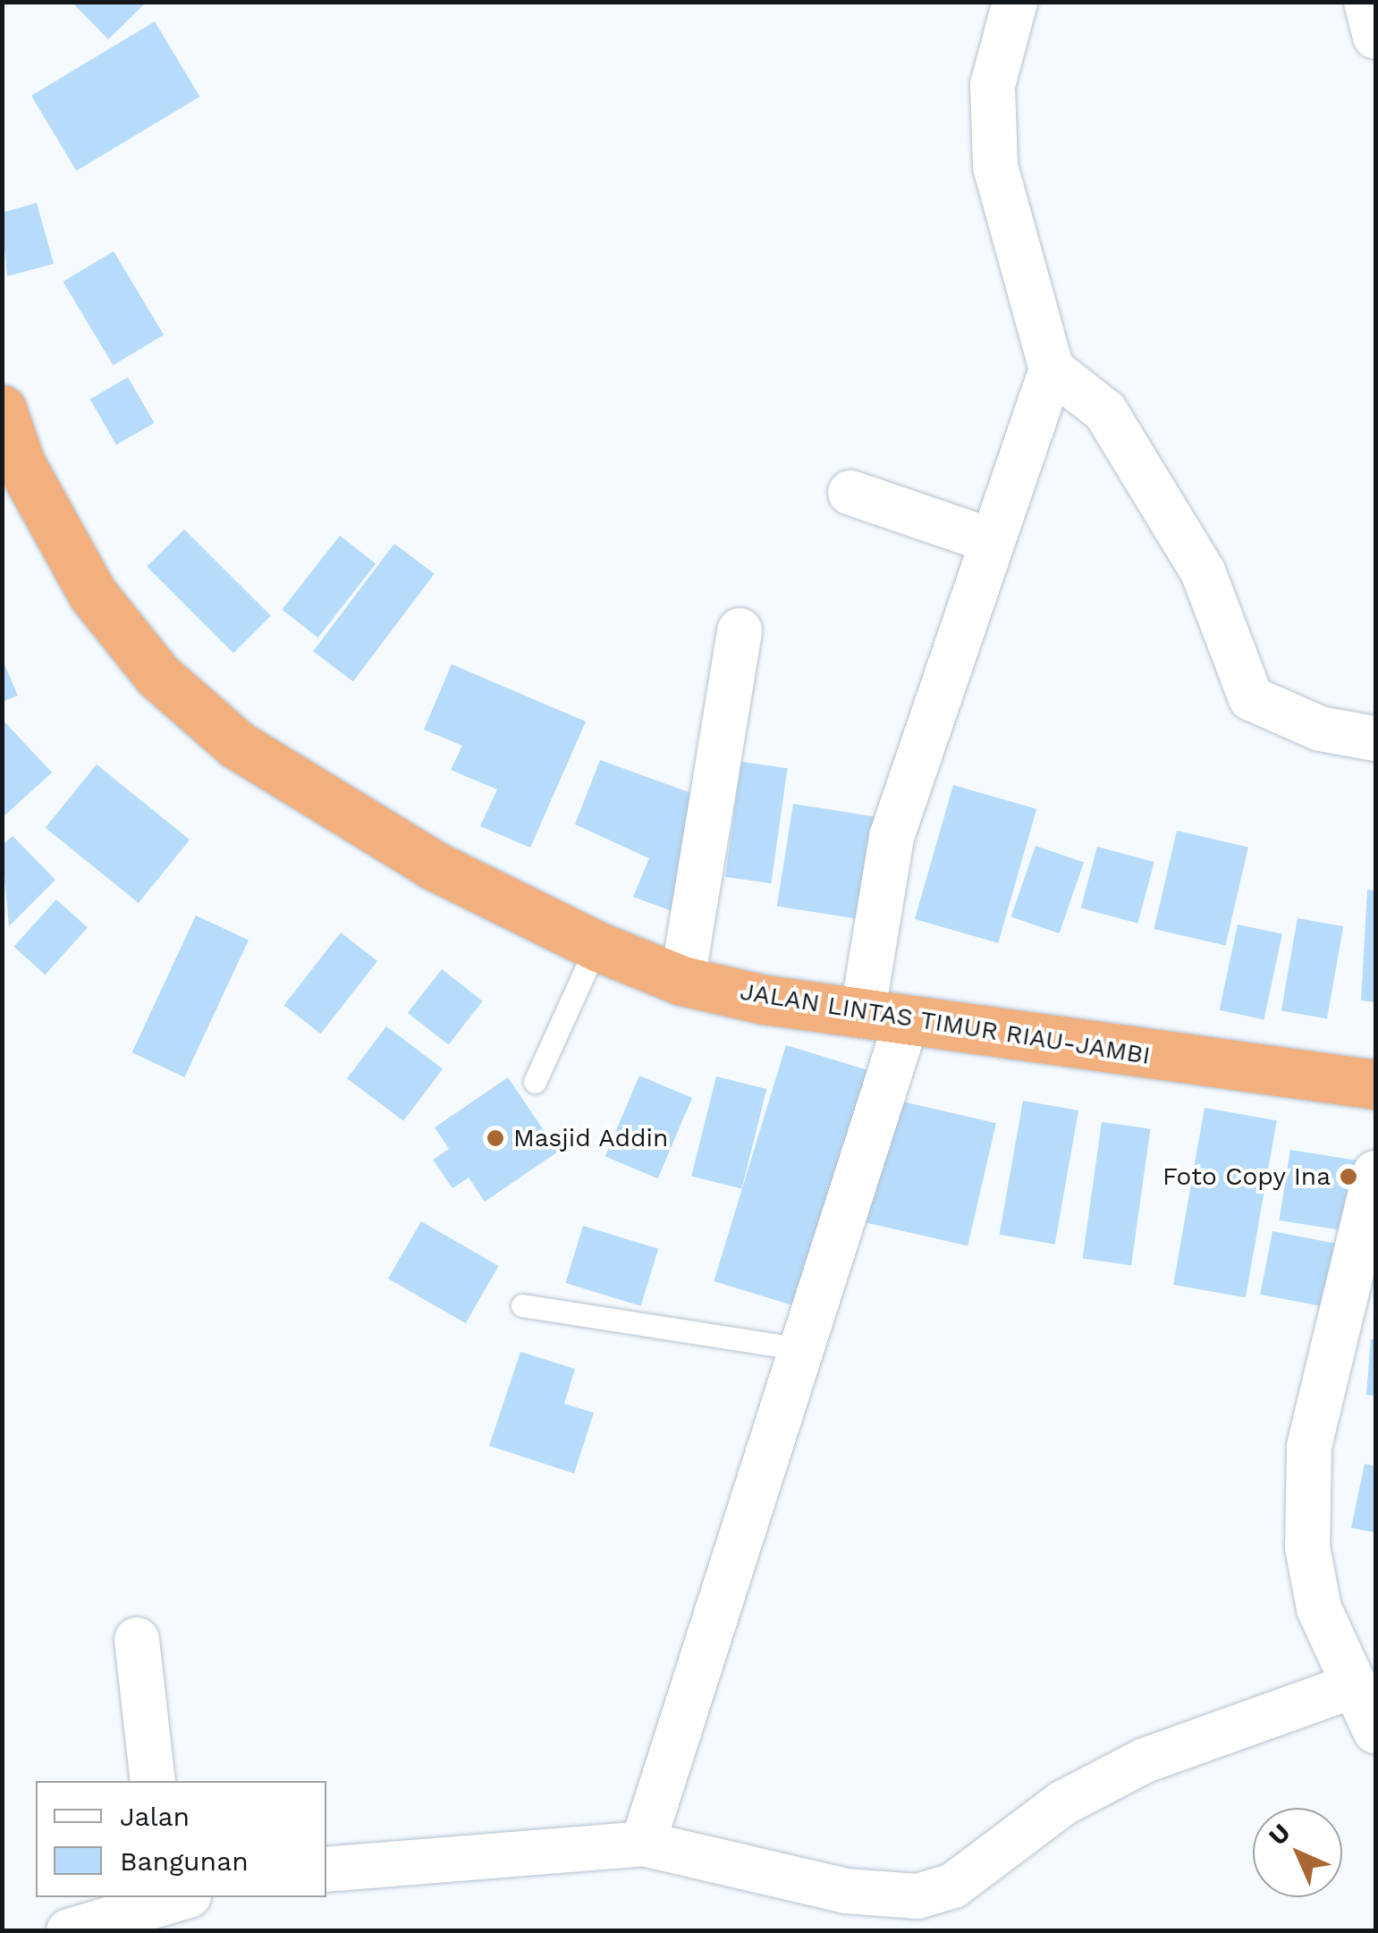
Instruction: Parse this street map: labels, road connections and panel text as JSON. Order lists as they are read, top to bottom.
{
  "streets": {
    "highway": ["JALAN LINTAS TIMUR RIAU-JAMBI"]
  },
  "places": ["Masjid Addin", "Foto Copy Ina"],
  "legend": ["Jalan", "Bangunan"],
  "north": "top left"
}
